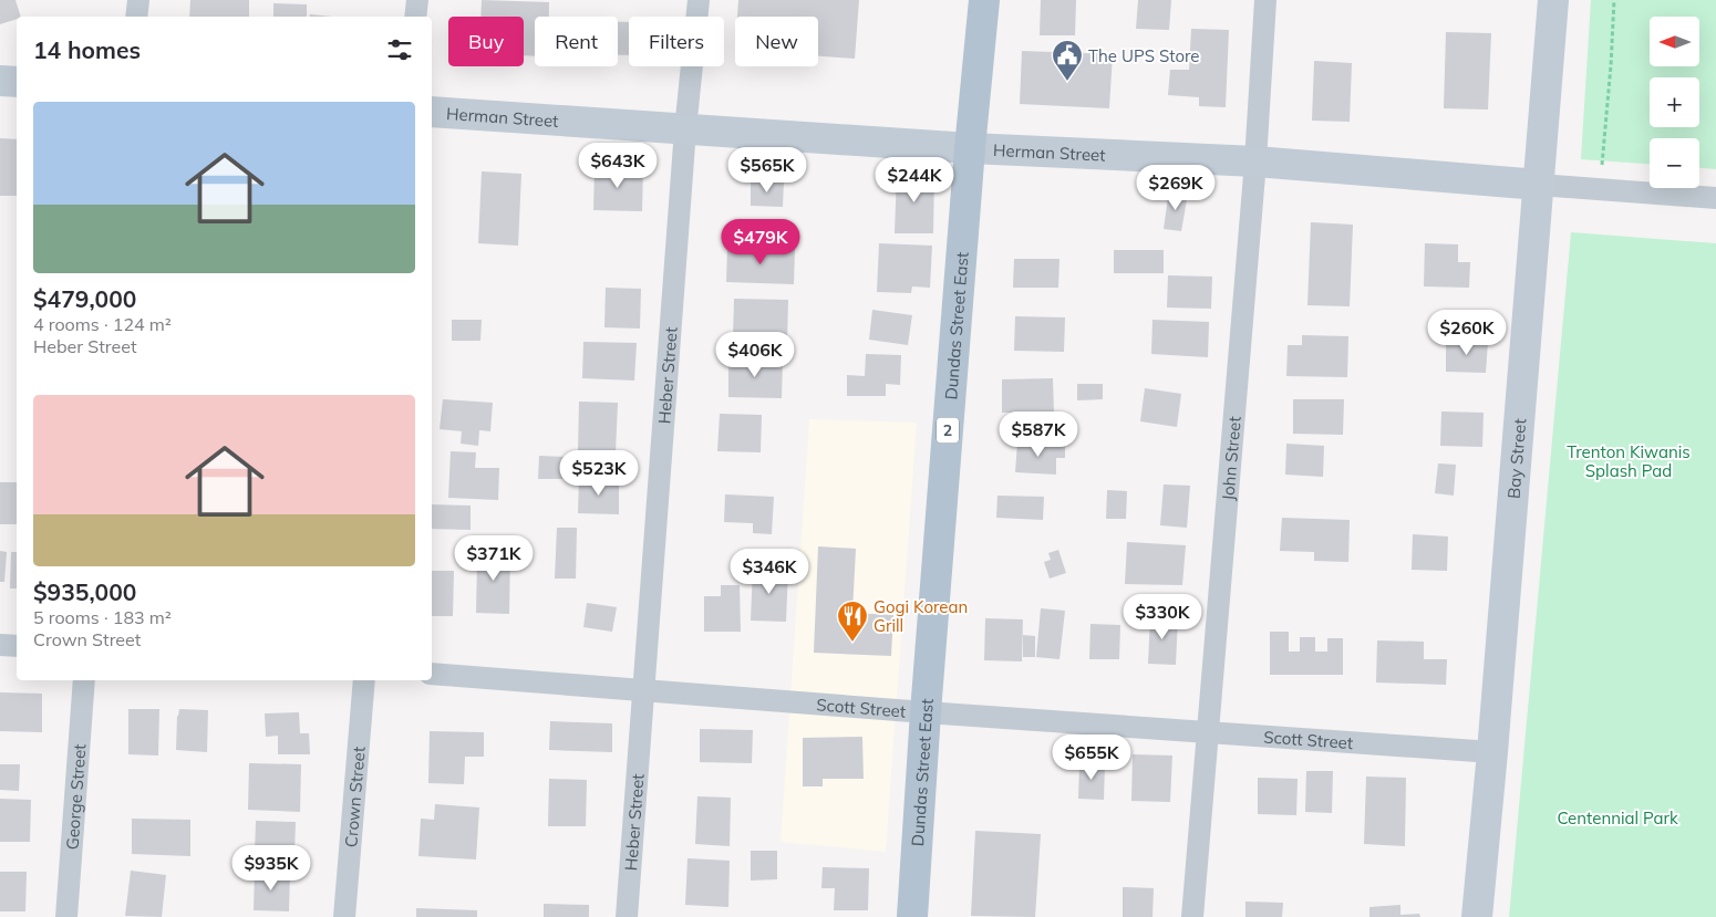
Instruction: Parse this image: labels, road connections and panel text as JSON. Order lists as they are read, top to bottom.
{
  "streets": {
    "main road": ["Dundas Street East", "2"],
    "street": [
      "Herman Street",
      "Heber Street",
      "John Street",
      "Bay Street",
      "Scott Street",
      "George Street",
      "Crown Street"
    ]
  },
  "crossings": [
    ["Herman Street", "Dundas Street East"],
    ["Herman Street", "Heber Street"],
    ["Herman Street", "John Street"],
    ["Herman Street", "Bay Street"],
    ["Dundas Street East", "Scott Street"],
    ["Heber Street", "Scott Street"],
    ["John Street", "Scott Street"],
    ["Bay Street", "Scott Street"]
  ],
  "parks": ["Trenton Kiwanis Splash Pad", "Centennial Park"],
  "places": {
    "public building": ["The UPS Store"],
    "restaurant": ["Gogi Korean Grill"]
  },
  "north": "left",
  "page": {
    "map_buttons": ["+", "−"],
    "chip": [
      "Buy",
      "Rent",
      "Filters",
      "New"
    ],
    "heading": "14 homes",
    "list": [
      {
        "name": "$479,000",
        "note": "4 rooms · 124 m² · Heber Street"
      },
      {
        "name": "$935,000",
        "note": "5 rooms · 183 m² · Crown Street"
      }
    ],
    "price": [
      "$643K",
      "$565K",
      "$244K",
      "$269K",
      "$479K",
      "$260K",
      "$406K",
      "$587K",
      "$523K",
      "$371K",
      "$346K",
      "$330K",
      "$655K",
      "$935K"
    ]
  }
}
